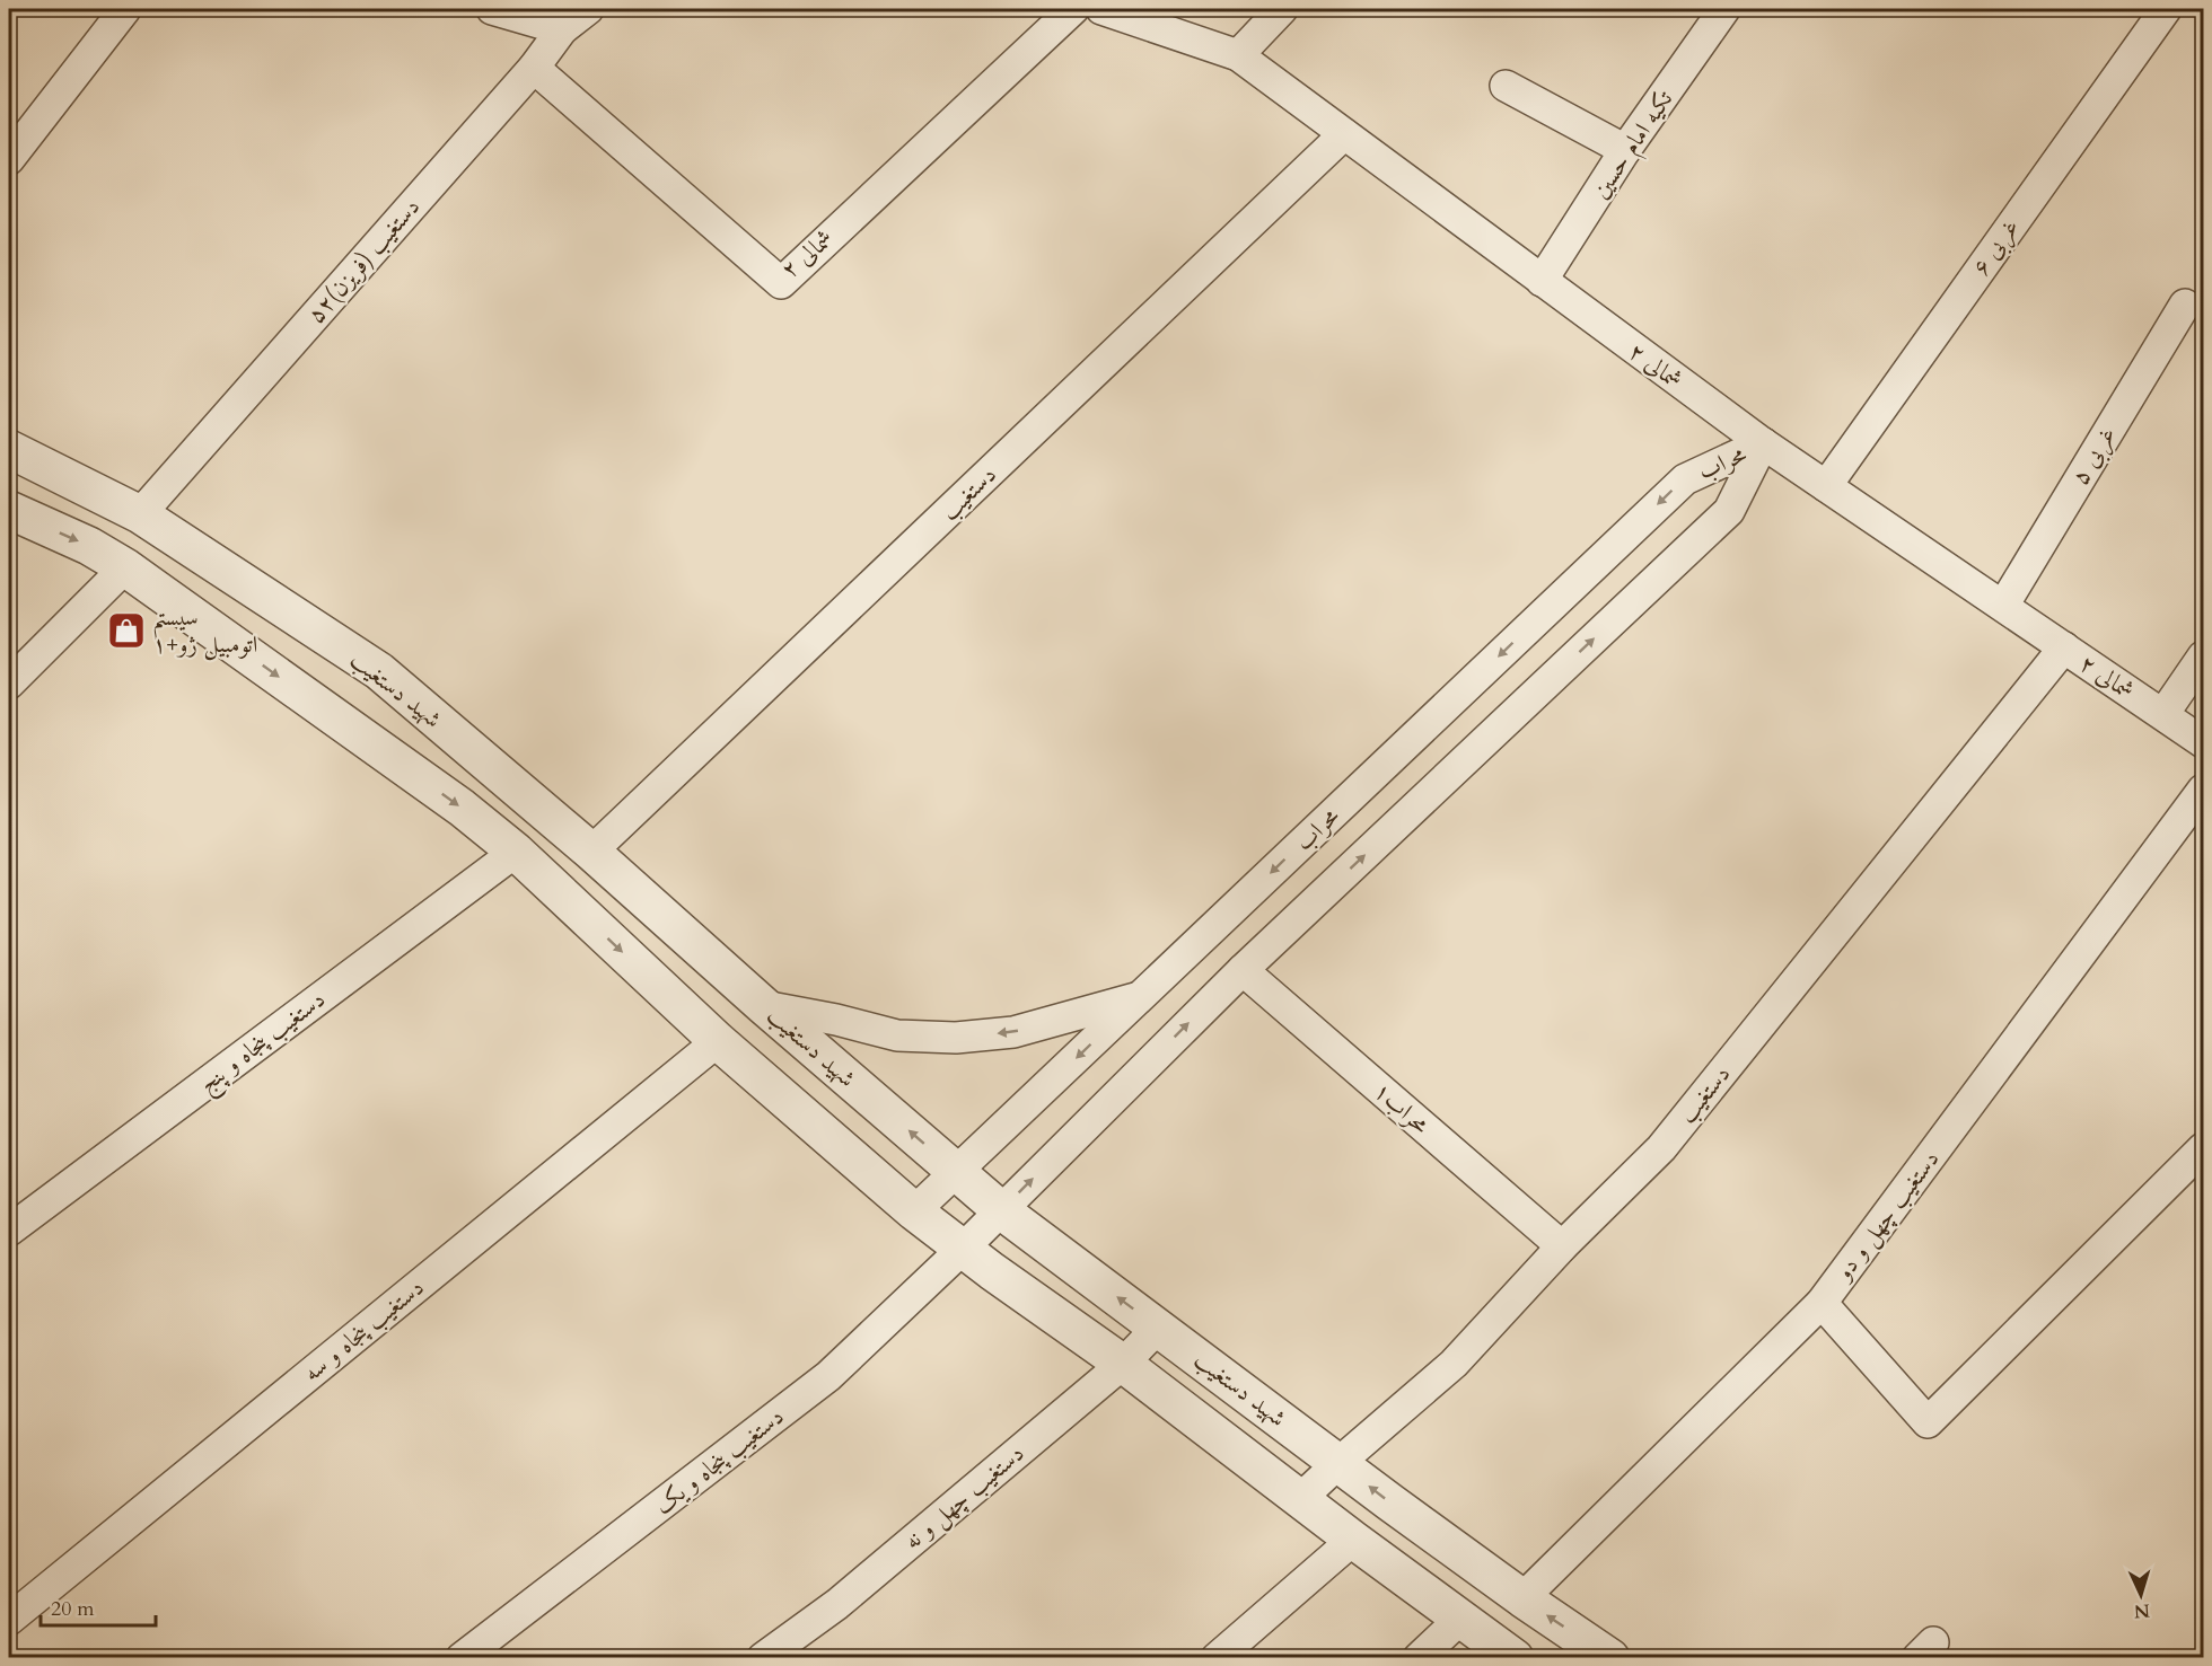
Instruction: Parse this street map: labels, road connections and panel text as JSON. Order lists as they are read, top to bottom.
{
  "streets": {
    "street": [
      "تکیه امام حسین",
      "غربی ۶",
      "۲ شمالی",
      "دستغیب (فریزن)۵۲",
      "غربی ۵",
      "محراب",
      "دستغیب",
      "شهید دستغیب",
      "دستغیب پنجاه و پنج",
      "محراب۱",
      "دستغیب چهل و دو",
      "دستغیب پنجاه و سه",
      "دستغیب پنجاه و یک",
      "دستغیب چهل و نه"
    ]
  },
  "crossings": [
    ["تکیه امام حسین", "۲ شمالی"],
    ["غربی ۶", "۲ شمالی"],
    ["۲ شمالی", "دستغیب (فریزن)۵۲"],
    ["۲ شمالی", "غربی ۵"],
    ["۲ شمالی", "محراب"],
    ["۲ شمالی", "دستغیب"],
    ["دستغیب (فریزن)۵۲", "شهید دستغیب"],
    ["محراب", "شهید دستغیب"],
    ["محراب", "محراب۱"],
    ["محراب", "دستغیب پنجاه و یک"],
    ["دستغیب", "شهید دستغیب"],
    ["دستغیب", "محراب۱"],
    ["شهید دستغیب", "دستغیب چهل و دو"],
    ["شهید دستغیب", "دستغیب چهل و نه"]
  ],
  "places": {
    "shop": ["سیستم اتومبیل ژو+۱"]
  },
  "scale_bar": "20 m",
  "north": "bottom"
}
